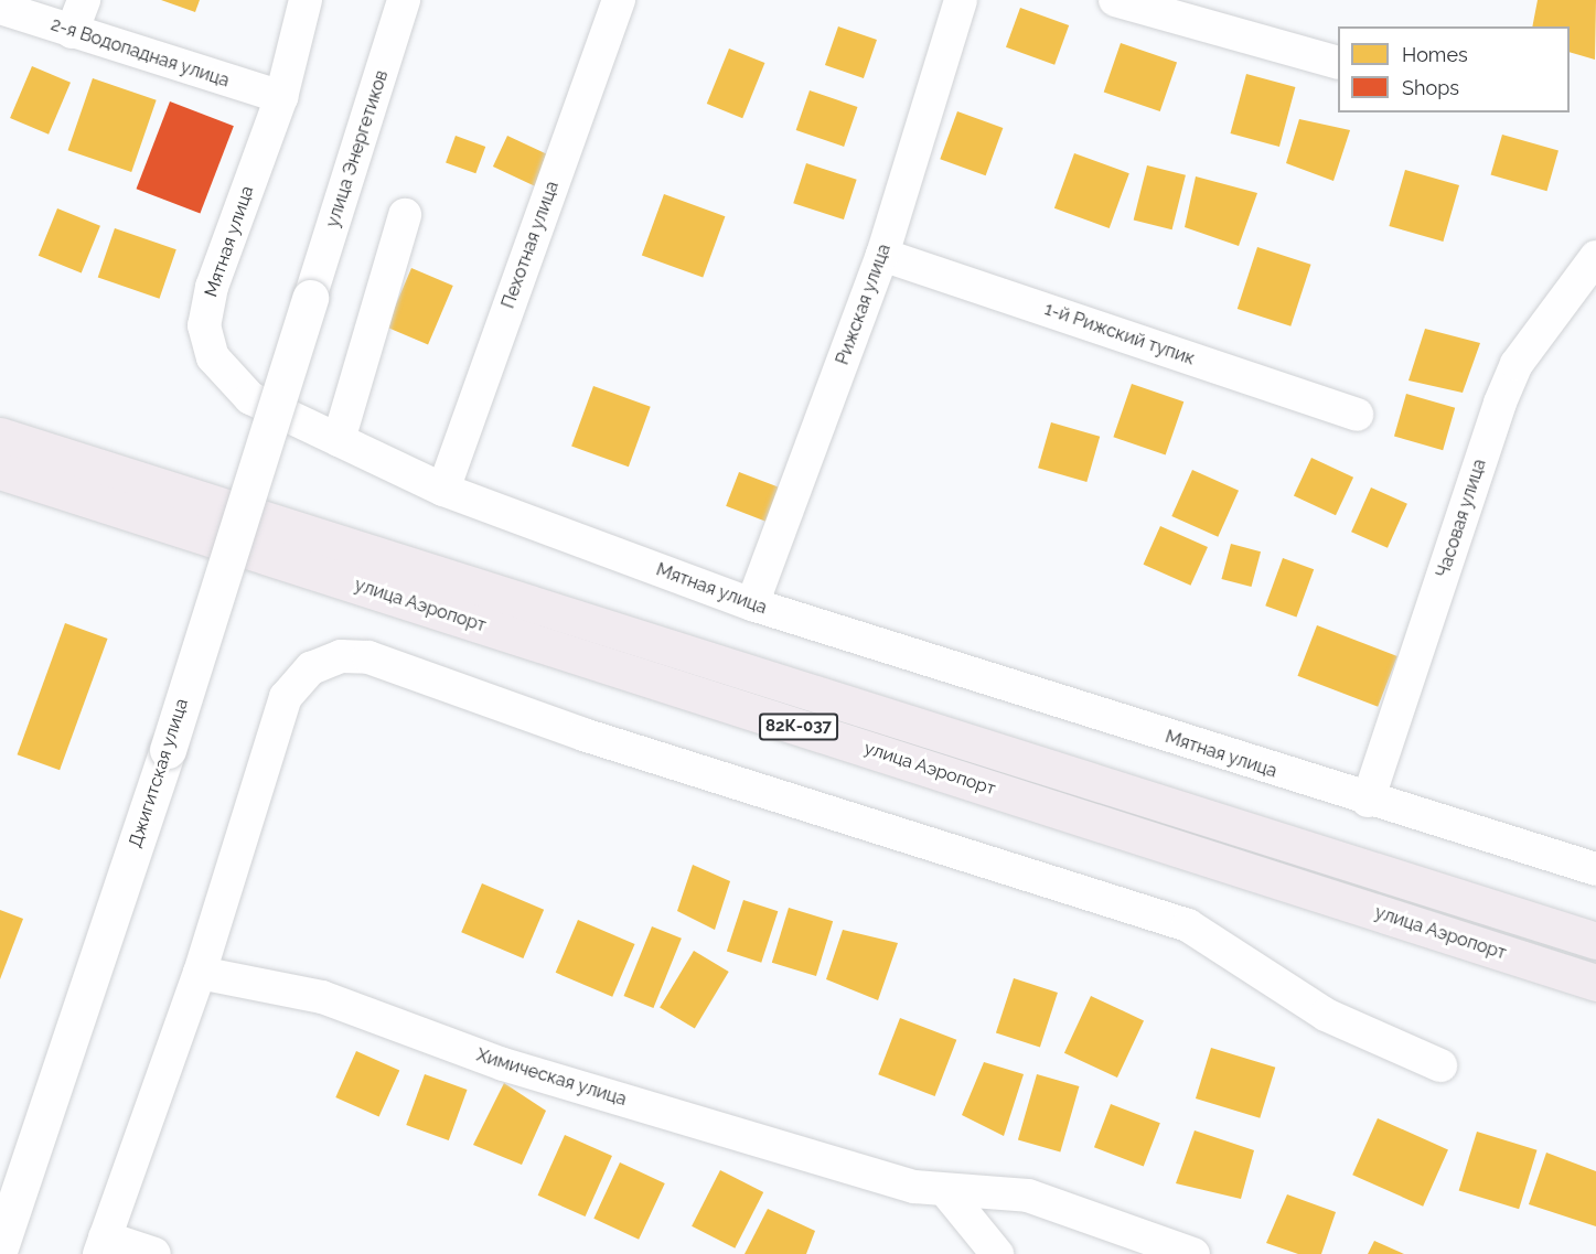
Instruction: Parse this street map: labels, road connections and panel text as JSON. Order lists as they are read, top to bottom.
{
  "streets": {
    "main road": ["улица Аэропорт", "82К-037"],
    "street": [
      "2-я Водопадная улица",
      "улица Энергетиков",
      "Мятная улица",
      "Пехотная улица",
      "Рижская улица",
      "1-й Рижский тупик",
      "Часовая улица",
      "Джигитская улица",
      "Химическая улица"
    ]
  },
  "crossings": [
    ["2-я Водопадная улица", "Мятная улица"],
    ["улица Энергетиков", "Джигитская улица"],
    ["Мятная улица", "Пехотная улица"],
    ["Мятная улица", "Рижская улица"],
    ["Мятная улица", "Часовая улица"],
    ["Рижская улица", "1-й Рижский тупик"]
  ],
  "legend": ["Homes", "Shops"]
}
